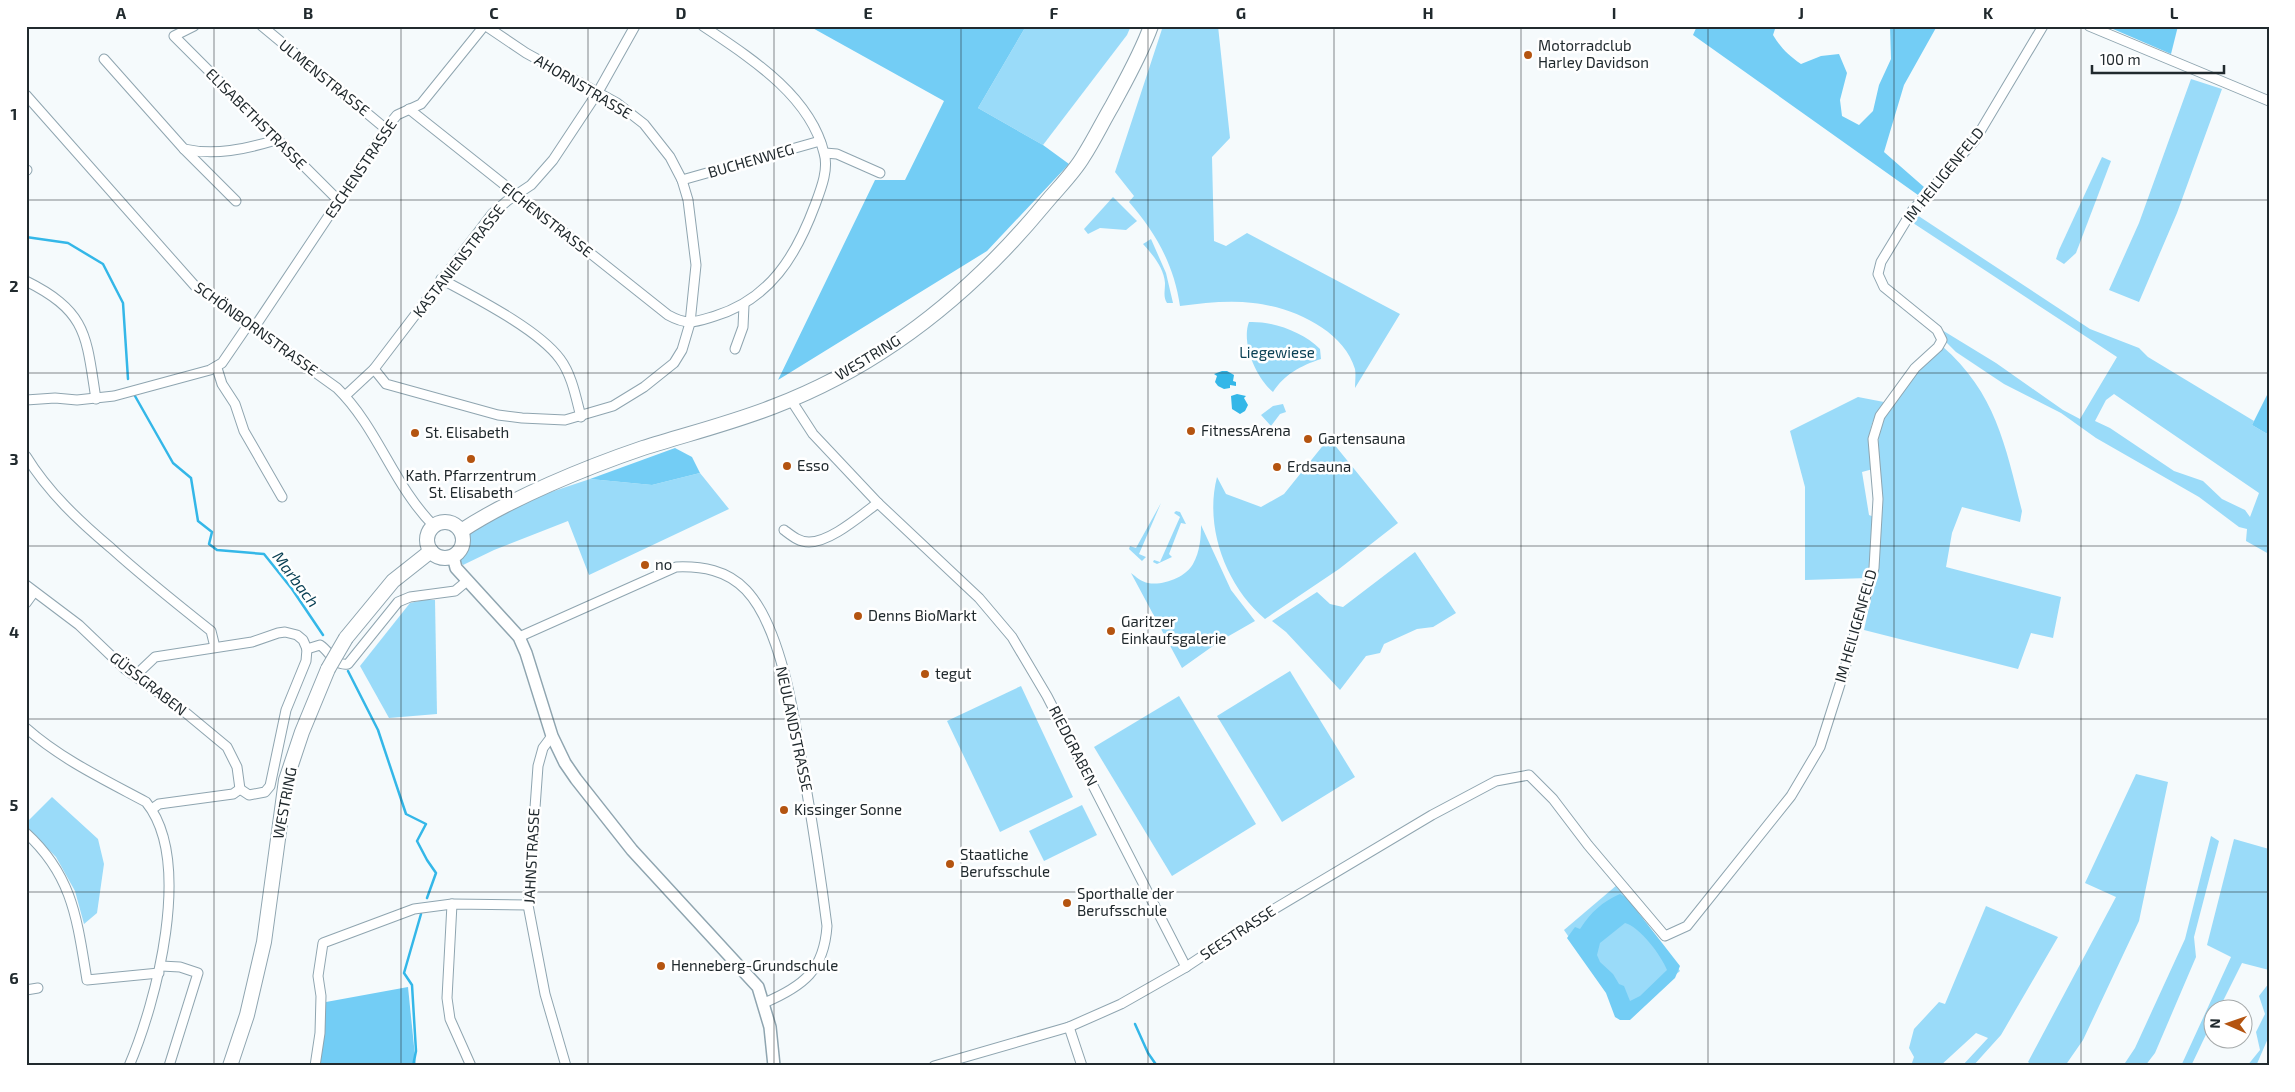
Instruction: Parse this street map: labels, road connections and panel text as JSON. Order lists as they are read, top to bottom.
{
  "streets": {
    "main road": ["WESTRING"],
    "street": [
      "ULMENSTRASSE",
      "AHORNSTRASSE",
      "ELISABETHSTRASSE",
      "BUCHENWEG",
      "ESCHENSTRASSE",
      "IM HEILIGENFELD",
      "EICHENSTRASSE",
      "KASTANIENSTRASSE",
      "SCHÖNBORNSTRASSE",
      "GÜSSGRABEN",
      "NEULANDSTRASSE",
      "RIEDGRABEN",
      "JAHNSTRASSE",
      "SEESTRASSE"
    ]
  },
  "crossings": [
    ["ULMENSTRASSE", "ESCHENSTRASSE"],
    ["AHORNSTRASSE", "BUCHENWEG"],
    ["AHORNSTRASSE", "ESCHENSTRASSE"],
    ["AHORNSTRASSE", "EICHENSTRASSE"],
    ["AHORNSTRASSE", "KASTANIENSTRASSE"],
    ["ELISABETHSTRASSE", "ESCHENSTRASSE"],
    ["ESCHENSTRASSE", "EICHENSTRASSE"],
    ["ESCHENSTRASSE", "SCHÖNBORNSTRASSE"],
    ["IM HEILIGENFELD", "SEESTRASSE"],
    ["EICHENSTRASSE", "KASTANIENSTRASSE"],
    ["KASTANIENSTRASSE", "SCHÖNBORNSTRASSE"],
    ["SCHÖNBORNSTRASSE", "WESTRING"],
    ["WESTRING", "RIEDGRABEN"],
    ["RIEDGRABEN", "SEESTRASSE"]
  ],
  "water": ["Marbach"],
  "parks": ["Liegewiese"],
  "places": [
    "Motorradclub Harley Davidson",
    "FitnessArena",
    "St. Elisabeth",
    "Gartensauna",
    "Kath. Pfarrzentrum St. Elisabeth",
    "Esso",
    "Erdsauna",
    "no",
    "Denns BioMarkt",
    "Garitzer Einkaufsgalerie",
    "tegut",
    "Kissinger Sonne",
    "Staatliche Berufsschule",
    "Sporthalle der Berufsschule",
    "Henneberg-Grundschule"
  ],
  "scale_bar": "100 m",
  "north": "left",
  "grid": {
    "columns": [
      "A",
      "B",
      "C",
      "D",
      "E",
      "F",
      "G",
      "H",
      "I",
      "J",
      "K",
      "L"
    ],
    "rows": [
      "1",
      "2",
      "3",
      "4",
      "5",
      "6"
    ]
  }
}
